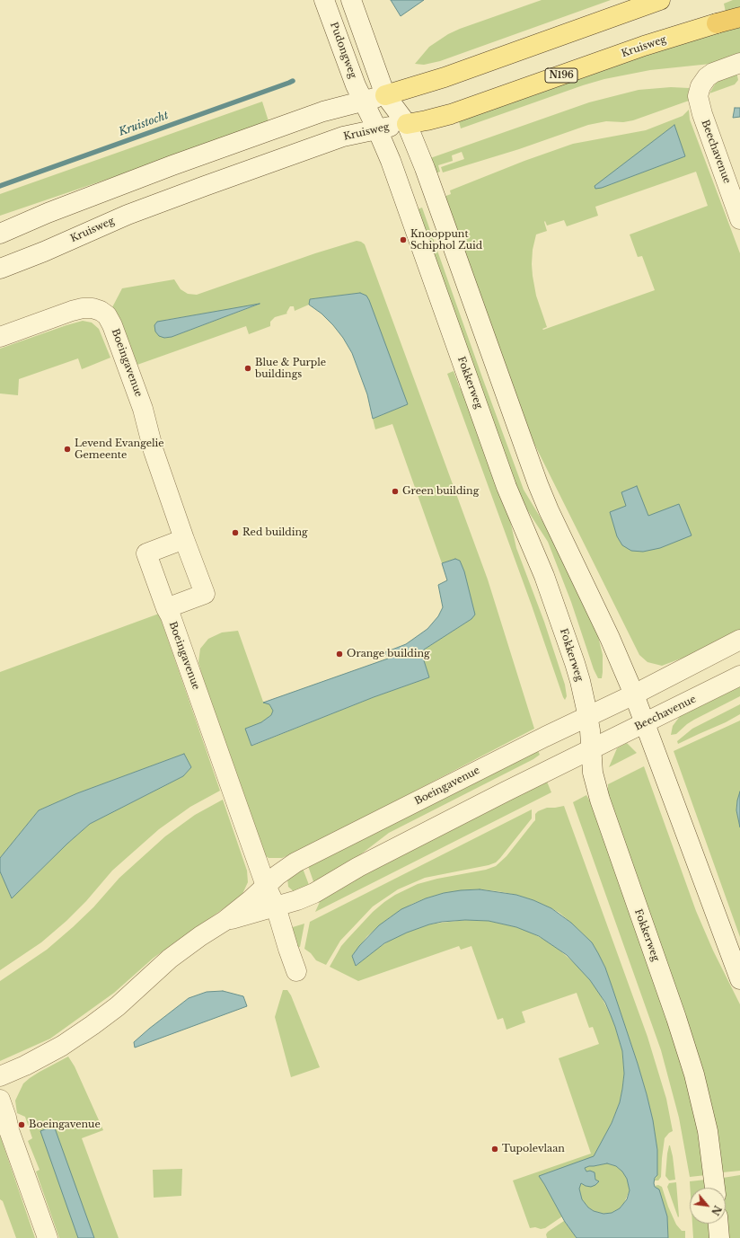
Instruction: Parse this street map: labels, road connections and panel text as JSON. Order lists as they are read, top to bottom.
{
  "streets": {
    "highway": ["Kruisweg", "N196"],
    "main road": [
      "Pudongweg",
      "Beechavenue",
      "Boeingavenue",
      "Fokkerweg"
    ]
  },
  "crossings": [
    ["Kruisweg", "Pudongweg"],
    ["Kruisweg", "Fokkerweg"],
    ["Pudongweg", "Fokkerweg"],
    ["Beechavenue", "Boeingavenue"],
    ["Beechavenue", "Fokkerweg"],
    ["Boeingavenue", "Fokkerweg"]
  ],
  "water": ["Kruistocht"],
  "places": [
    "Knooppunt Schiphol Zuid",
    "Blue & Purple buildings",
    "Levend Evangelie Gemeente",
    "Green building",
    "Red building",
    "Orange building",
    "Boeingavenue",
    "Tupolevlaan"
  ],
  "north": "bottom right"
}
